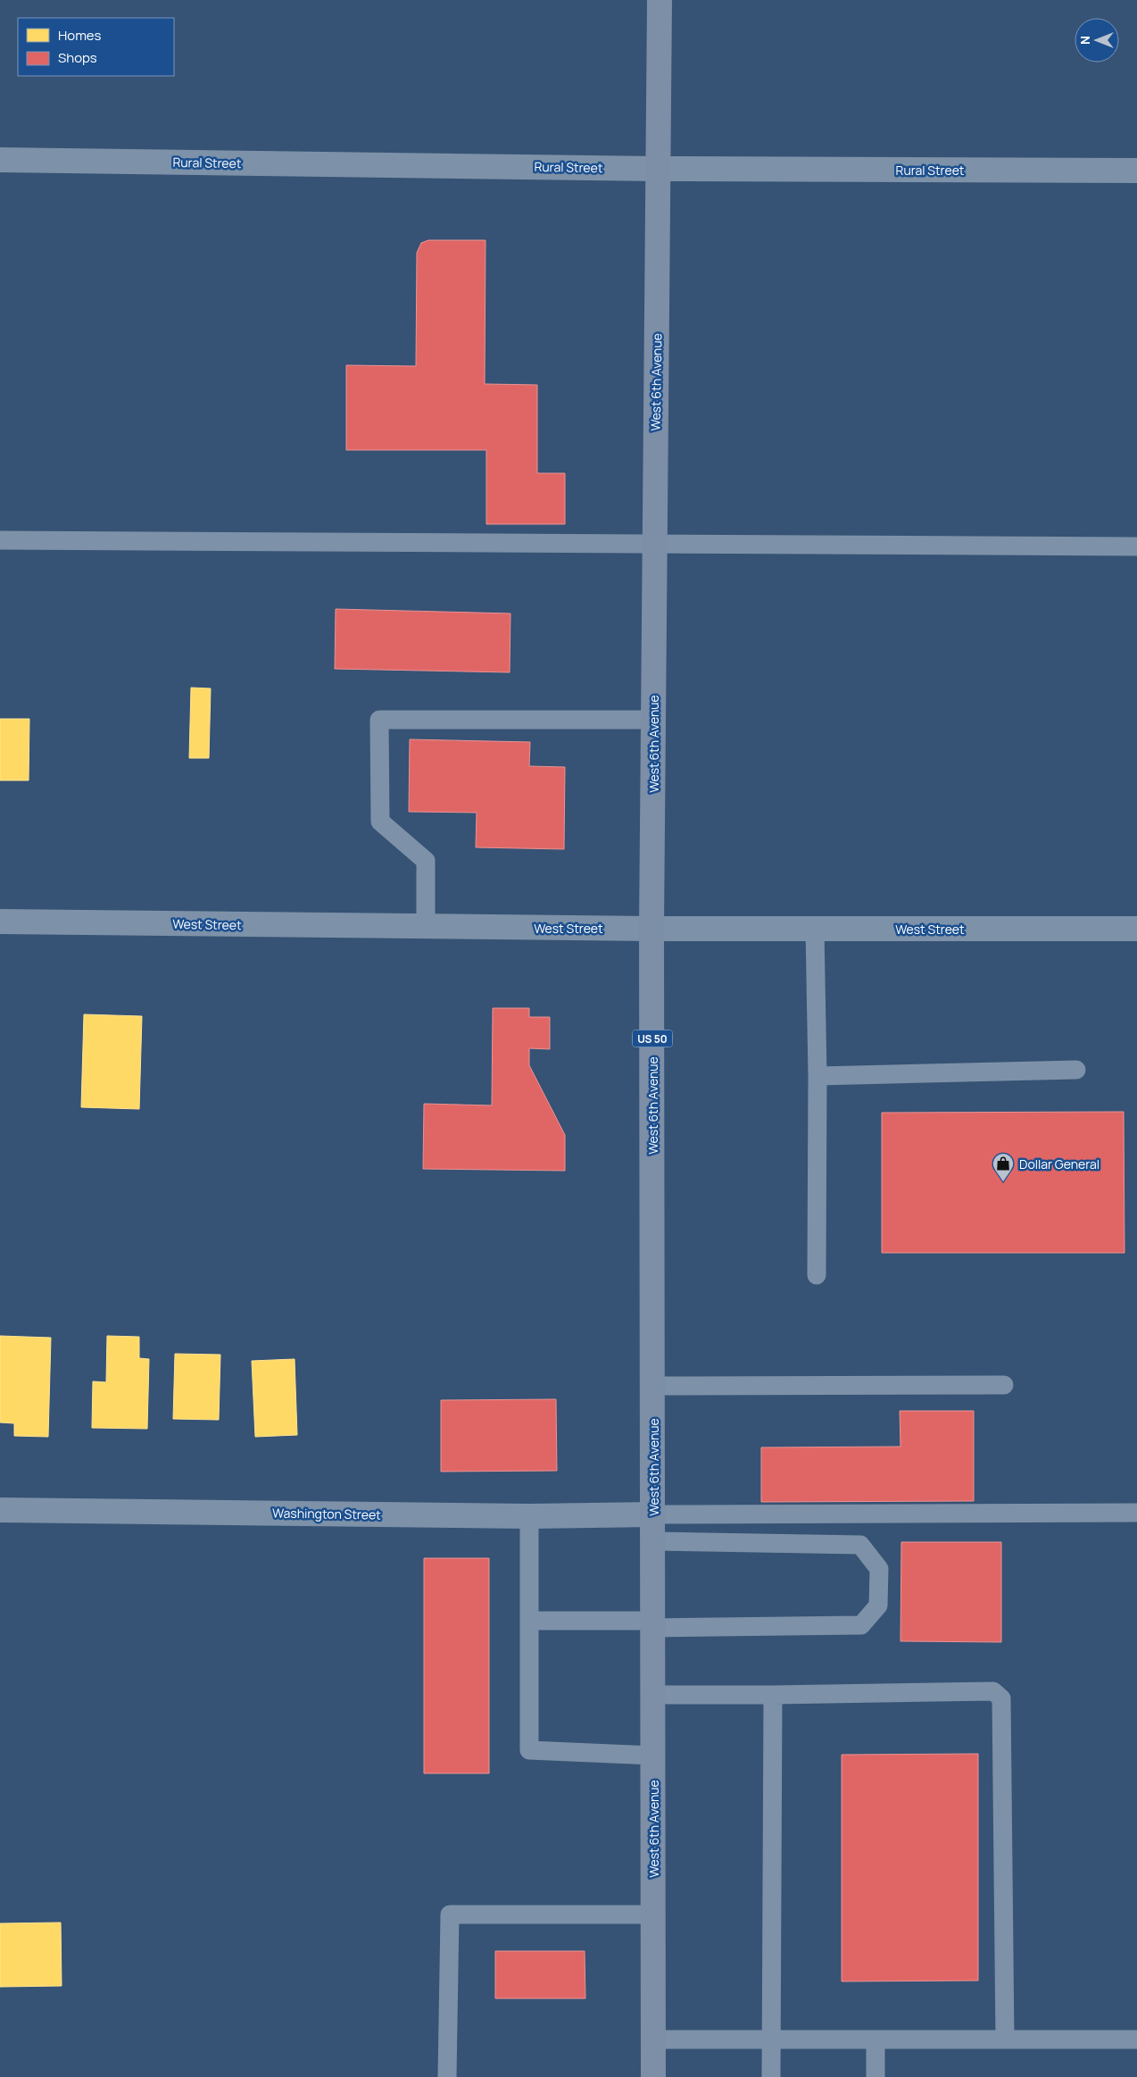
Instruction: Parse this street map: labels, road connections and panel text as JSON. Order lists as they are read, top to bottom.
{
  "streets": {
    "main road": ["West 6th Avenue", "US 50"],
    "street": ["Rural Street", "West Street", "Washington Street"]
  },
  "crossings": [
    ["Rural Street", "West 6th Avenue"],
    ["West 6th Avenue", "West Street"],
    ["West 6th Avenue", "Washington Street"]
  ],
  "places": {
    "shop": ["Dollar General"]
  },
  "legend": ["Homes", "Shops"],
  "north": "left"
}
